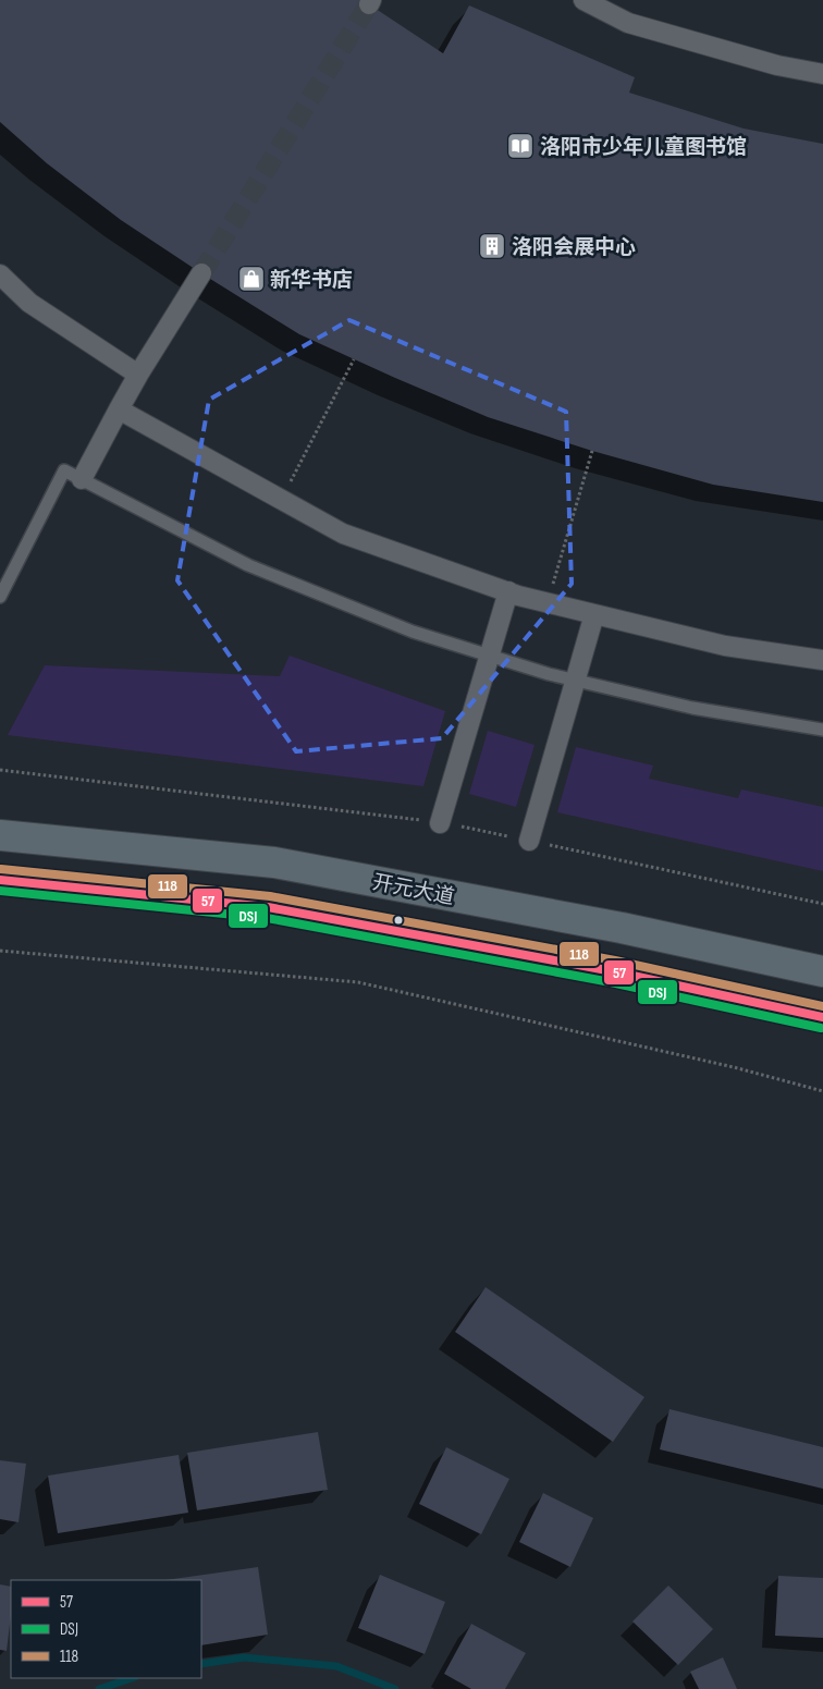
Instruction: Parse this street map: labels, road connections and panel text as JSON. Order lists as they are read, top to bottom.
{
  "streets": {
    "main road": ["开元大道"]
  },
  "places": {
    "library": ["洛阳市少年儿童图书馆"],
    "building": ["洛阳会展中心"],
    "shop": ["新华书店"]
  },
  "lines": ["transit line 118", "transit line 57", "transit line DSJ"],
  "legend": ["57", "DSJ", "118"]
}
